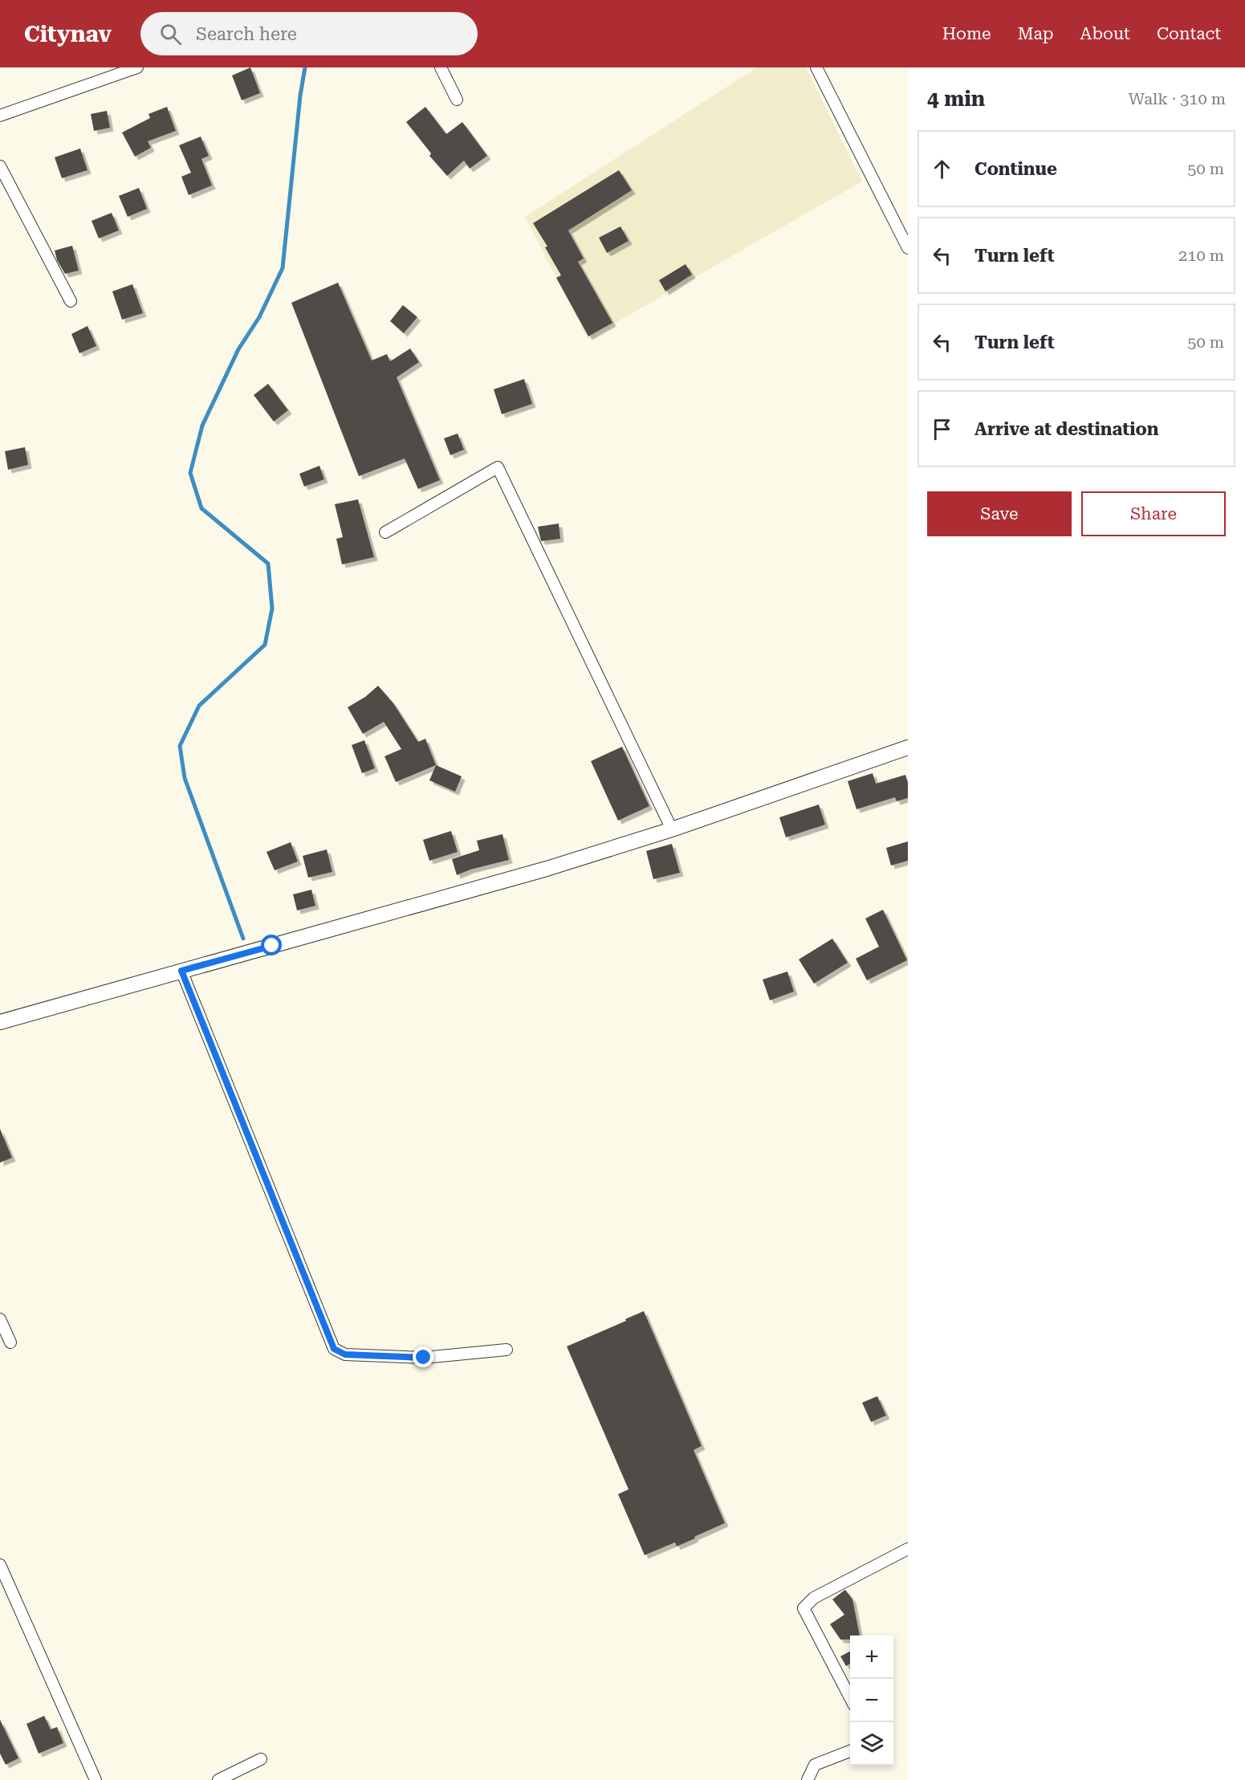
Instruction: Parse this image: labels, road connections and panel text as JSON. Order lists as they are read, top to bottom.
{
  "page": {
    "header": "Citynav",
    "search": "Search here",
    "nav": [
      "Home",
      "Map",
      "About",
      "Contact"
    ],
    "heading": ["4 min", "Walk · 310 m"],
    "list": [
      ["Continue", "50 m"],
      ["Turn left", "210 m"],
      ["Turn left", "50 m"],
      "Arrive at destination"
    ],
    "buttons": ["Save", "Share"],
    "map_buttons": ["+", "−"]
  }
}
